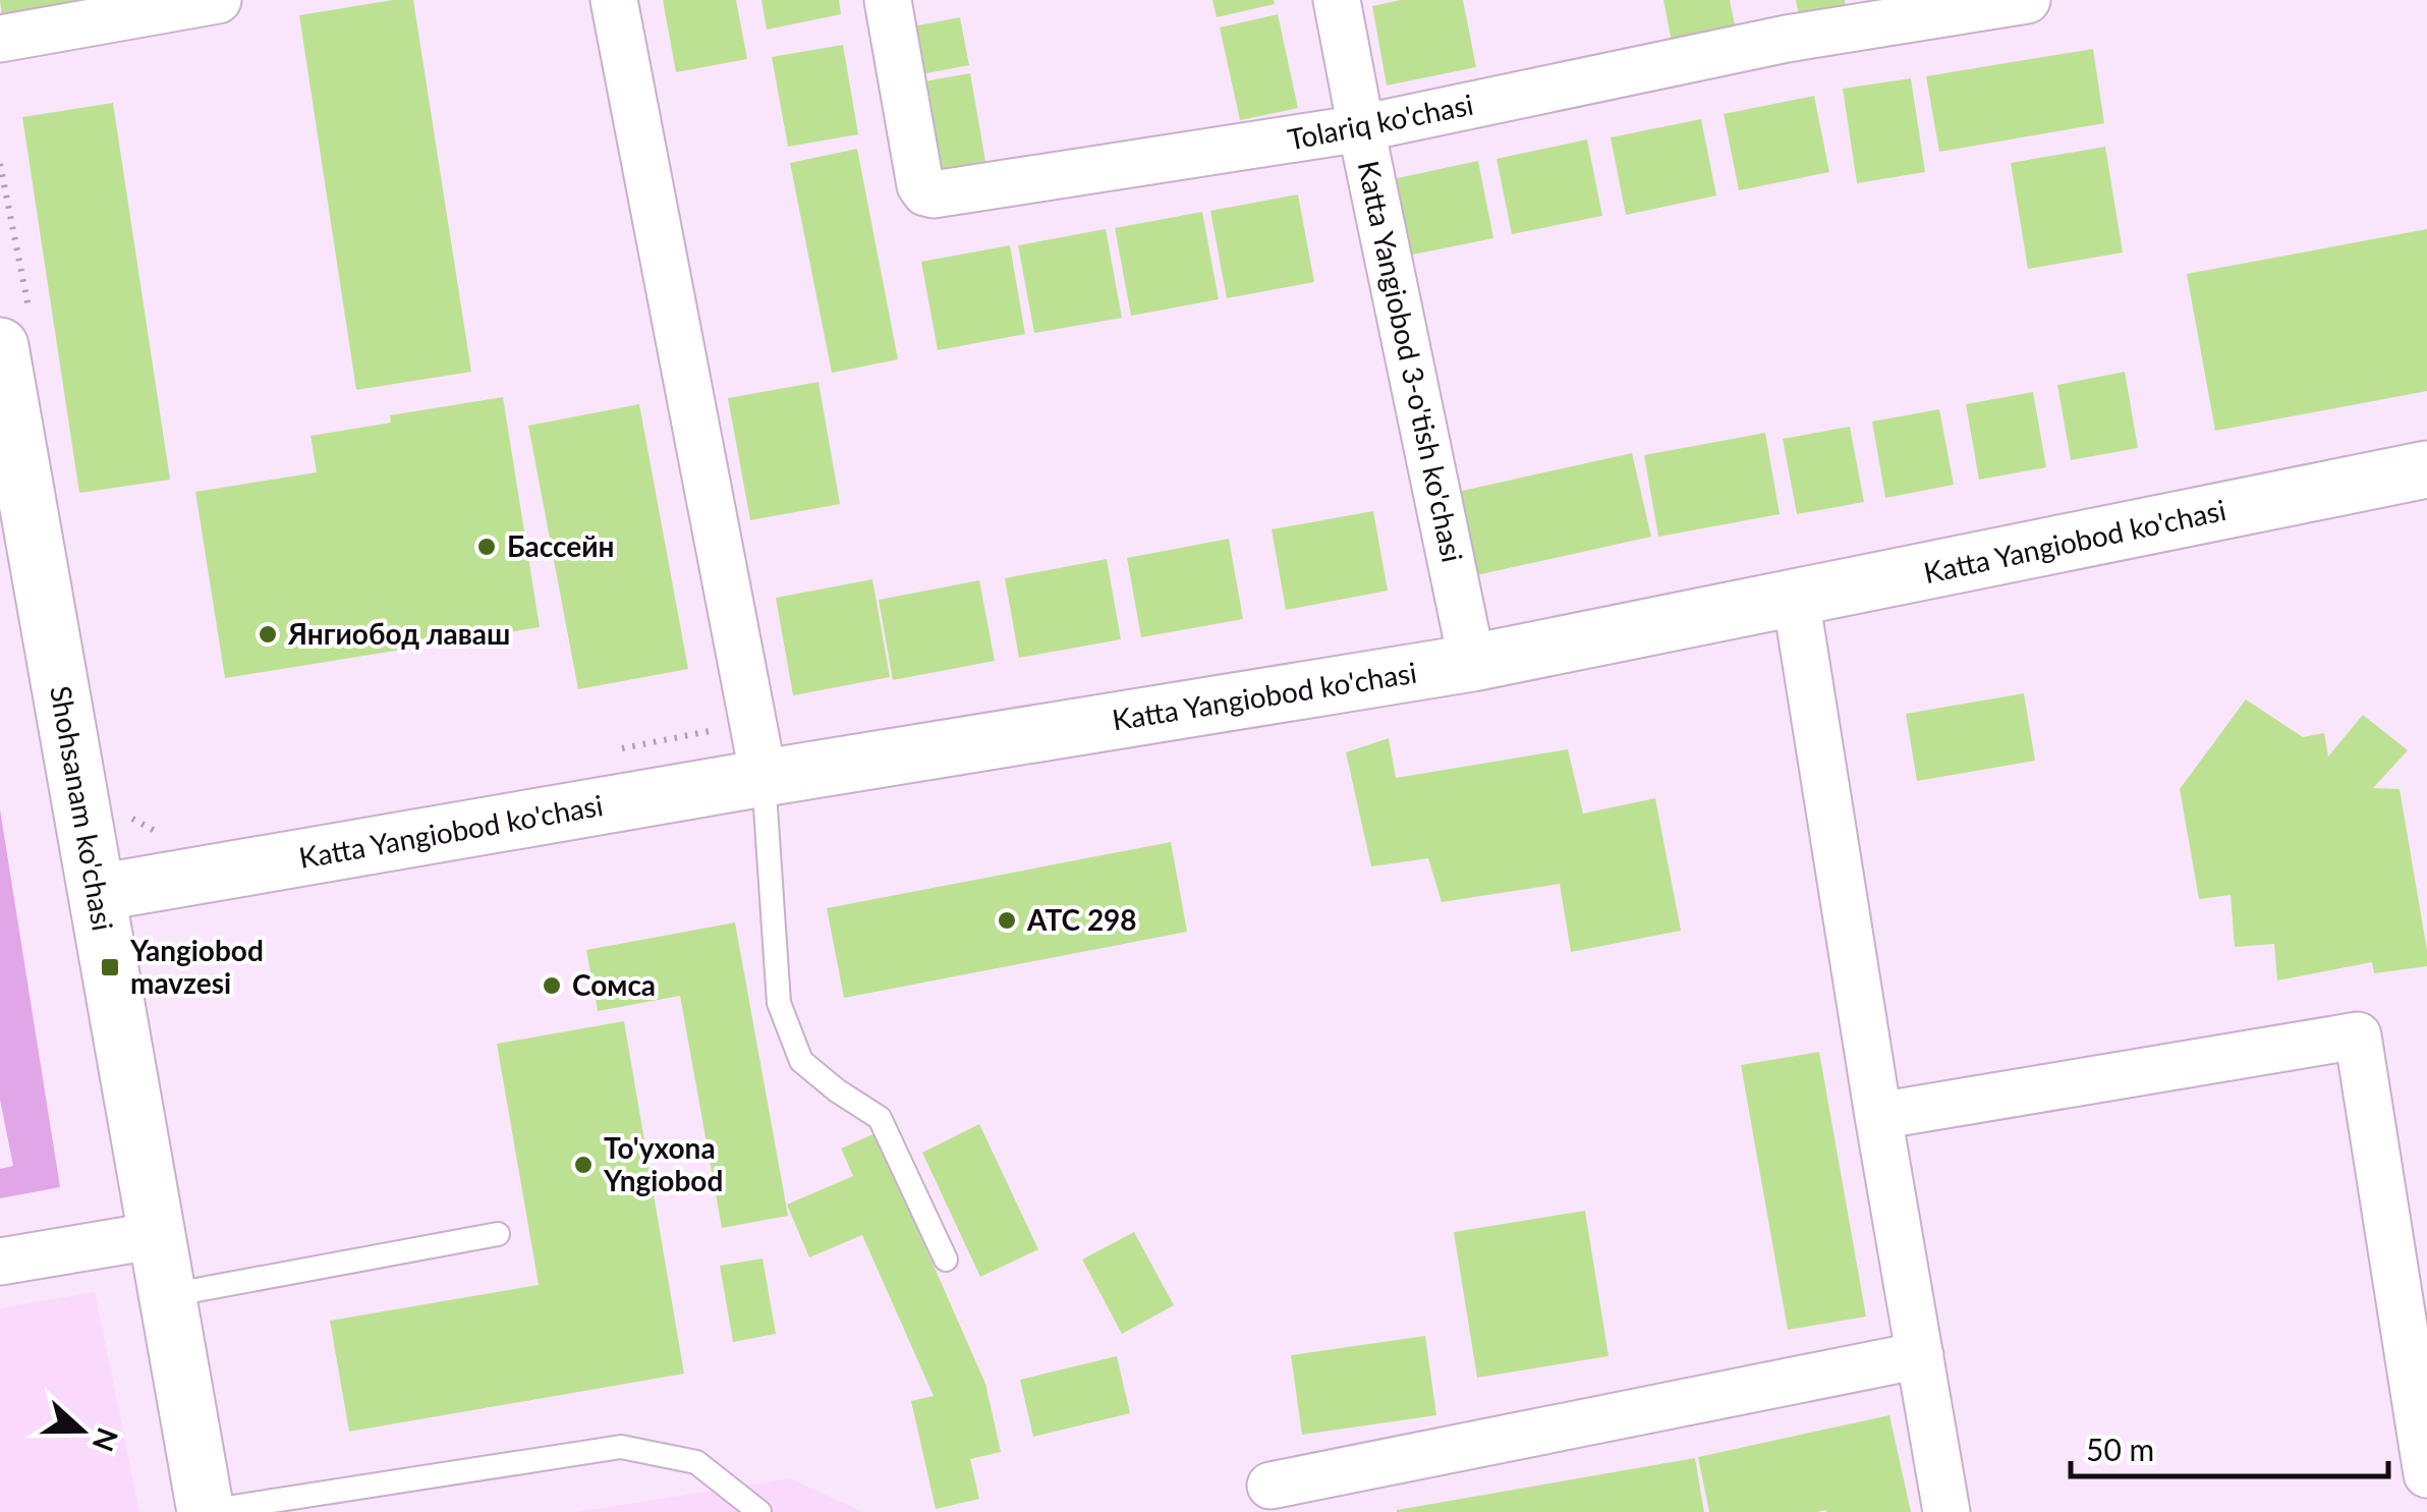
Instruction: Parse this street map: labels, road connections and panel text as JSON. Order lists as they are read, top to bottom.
{
  "streets": {
    "street": [
      "Tolariq ko'chasi",
      "Katta Yangiobod 3-o'tish ko'chasi",
      "Katta Yangiobod ko'chasi",
      "Shohsanam ko'chasi"
    ]
  },
  "crossings": [
    ["Tolariq ko'chasi", "Katta Yangiobod 3-o'tish ko'chasi"],
    ["Katta Yangiobod 3-o'tish ko'chasi", "Katta Yangiobod ko'chasi"],
    ["Katta Yangiobod ko'chasi", "Shohsanam ko'chasi"]
  ],
  "places": {
    "other": [
      "Бассейн",
      "Янгиобод лаваш",
      "АТС 298",
      "Сомса",
      "To'yxona Yngiobod"
    ],
    "transit": ["Yangiobod mavzesi"]
  },
  "scale_bar": "50 m",
  "north": "right"
}
